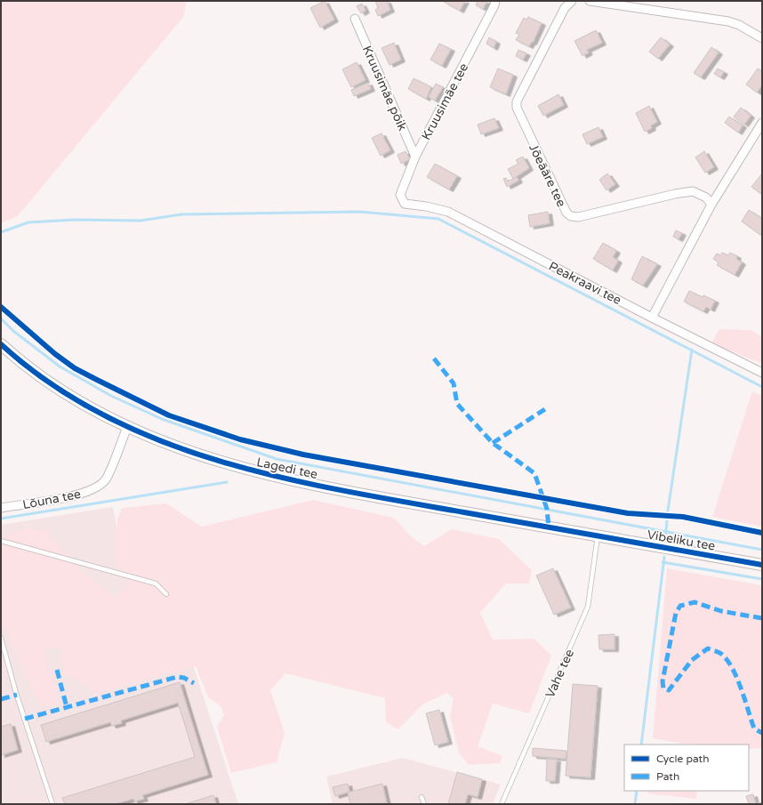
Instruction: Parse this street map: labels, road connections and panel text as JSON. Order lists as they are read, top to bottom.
{
  "streets": {
    "street": [
      "Kruusimäe põik",
      "Kruusimäe tee",
      "Jõeääre tee",
      "Peakraavi tee",
      "Lagedi tee",
      "Lõuna tee",
      "Vibeliku tee"
    ],
    "lane": ["Vahe tee"]
  },
  "crossings": [
    ["Kruusimäe põik", "Kruusimäe tee"],
    ["Kruusimäe tee", "Peakraavi tee"],
    ["Lagedi tee", "Lõuna tee"],
    ["Lagedi tee", "Vibeliku tee"],
    ["Lagedi tee", "Vahe tee"],
    ["Vibeliku tee", "Vahe tee"]
  ],
  "legend": ["Cycle path", "Path"]
}
